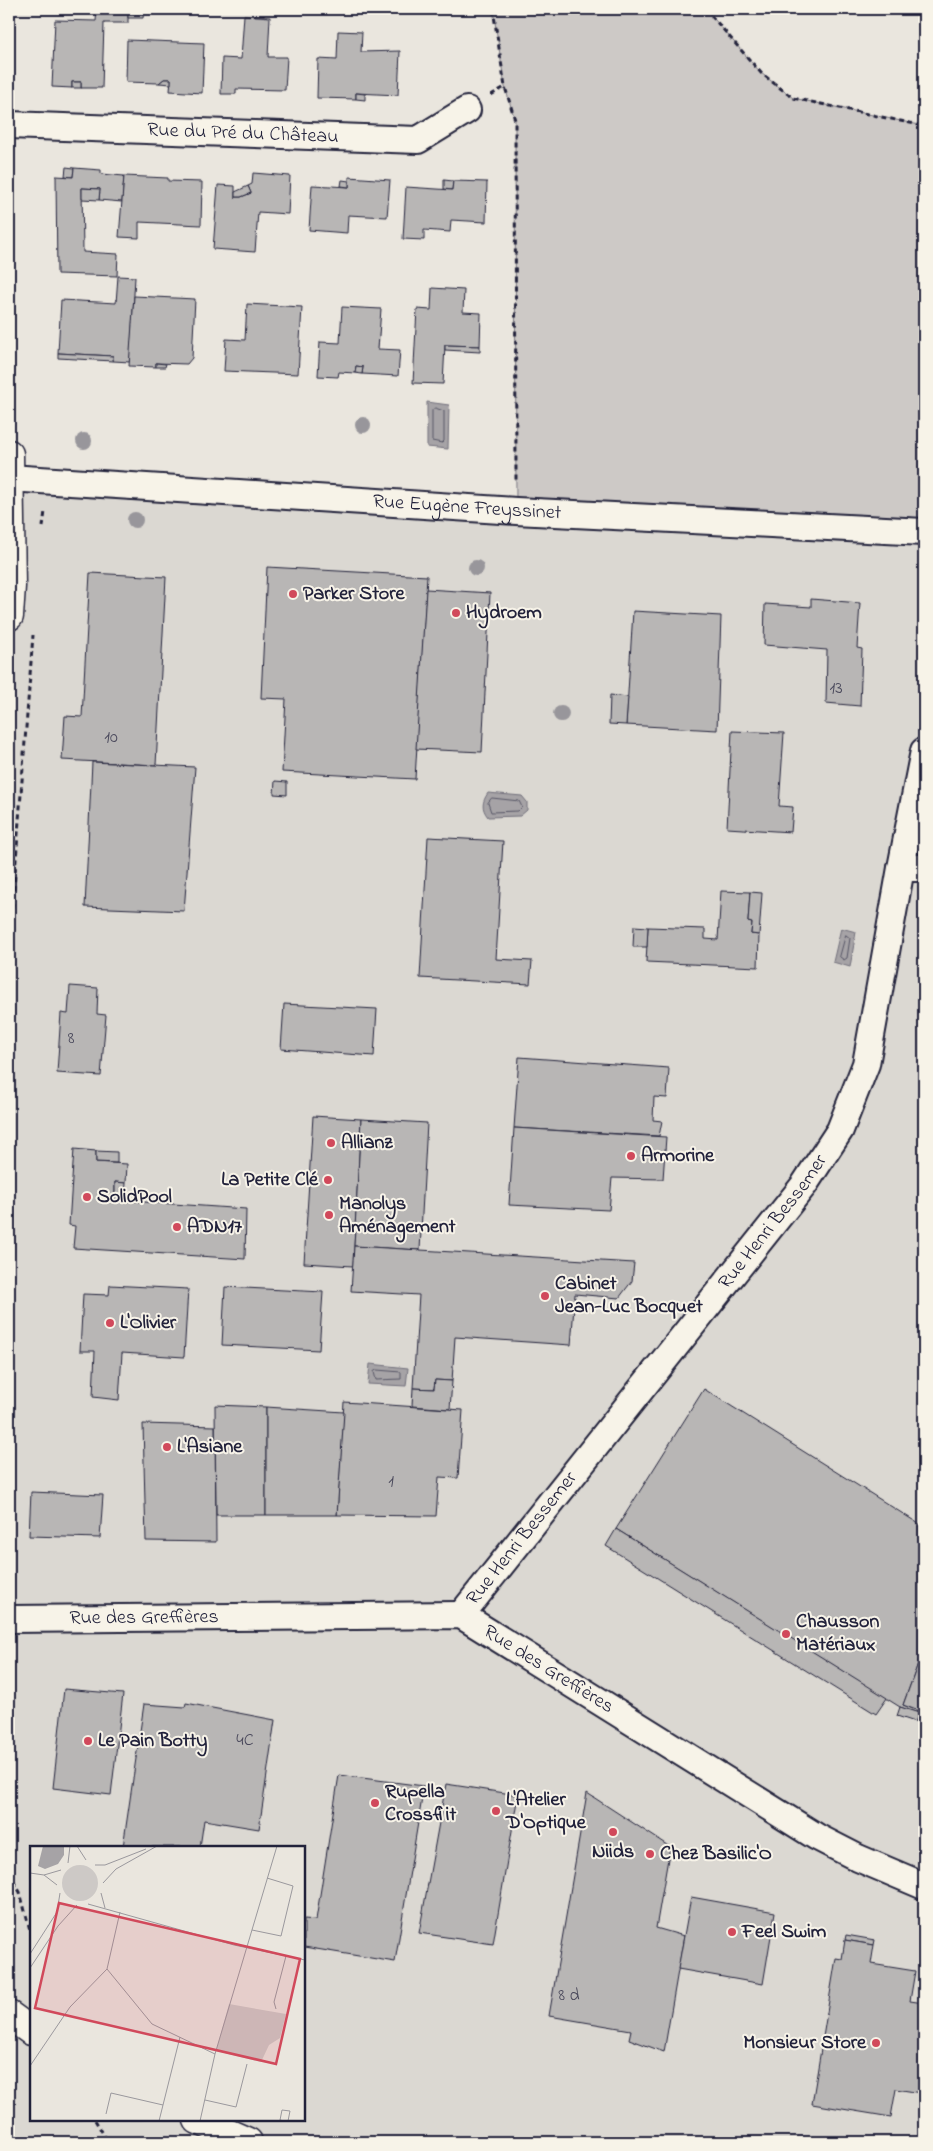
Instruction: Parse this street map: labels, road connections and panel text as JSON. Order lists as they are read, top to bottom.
{
  "streets": {
    "street": [
      "Rue du Pré du Château",
      "Rue Eugène Freyssinet",
      "Rue Henri Bessemer",
      "Rue des Greffières"
    ]
  },
  "crossings": [
    ["Rue Henri Bessemer", "Rue des Greffières"]
  ],
  "places": [
    "Parker Store",
    "Hydroem",
    "Allianz",
    "Armorine",
    "La Petite Clé",
    "SolidPool",
    "Manolys Aménagement",
    "ADN17",
    "Cabinet Jean-Luc Bocquet",
    "L'Olivier",
    "L'Asiane",
    "Chausson Matériaux",
    "Le Pain Botty",
    "Rupella Crossfiit",
    "L'Atelier D'Optique",
    "Niids",
    "Chez Basilic'O",
    "Feel Swim",
    "Monsieur Store"
  ],
  "house_numbers": [
    "13",
    "10",
    "8",
    "1",
    "4C",
    "8 d"
  ]
}
